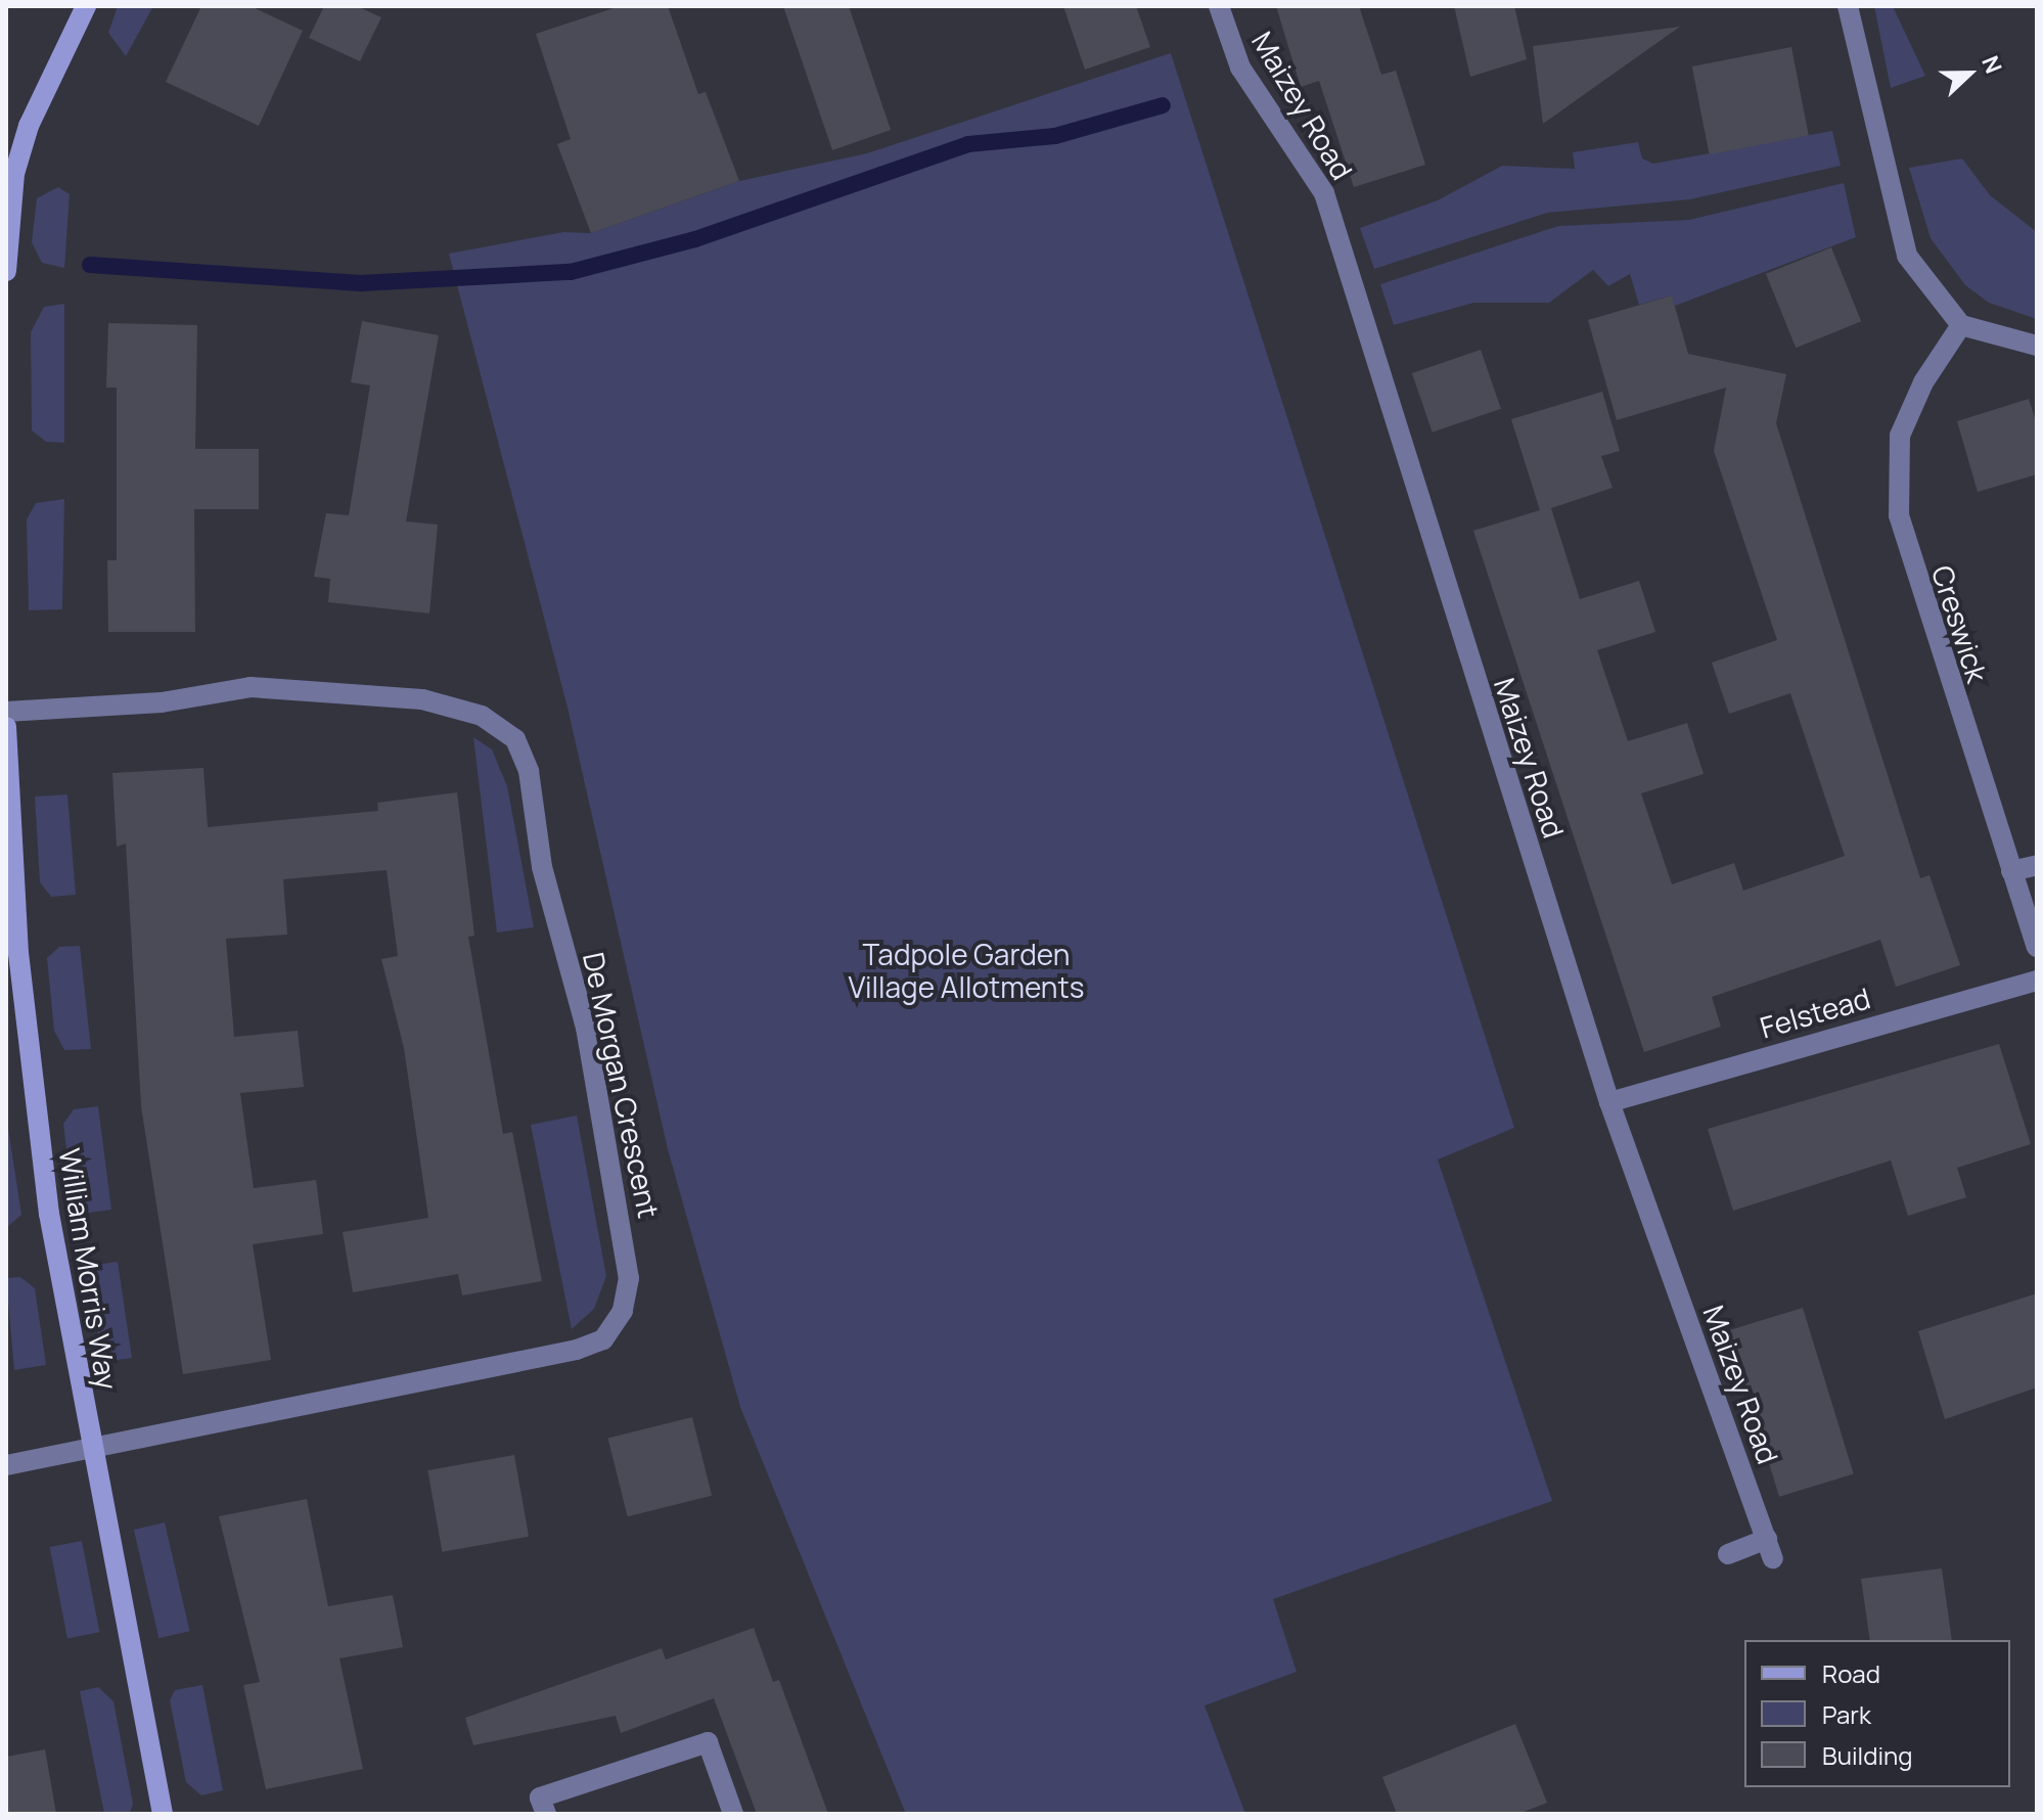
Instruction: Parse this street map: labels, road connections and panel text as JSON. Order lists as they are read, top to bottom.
{
  "streets": {
    "street": [
      "Maizey Road",
      "Creswick",
      "Felstead",
      "De Morgan Crescent",
      "William Morris Way"
    ]
  },
  "crossings": [
    ["Maizey Road", "Felstead"],
    ["De Morgan Crescent", "William Morris Way"]
  ],
  "parks": ["Tadpole Garden Village Allotments"],
  "legend": ["Road", "Park", "Building"],
  "north": "right"
}
